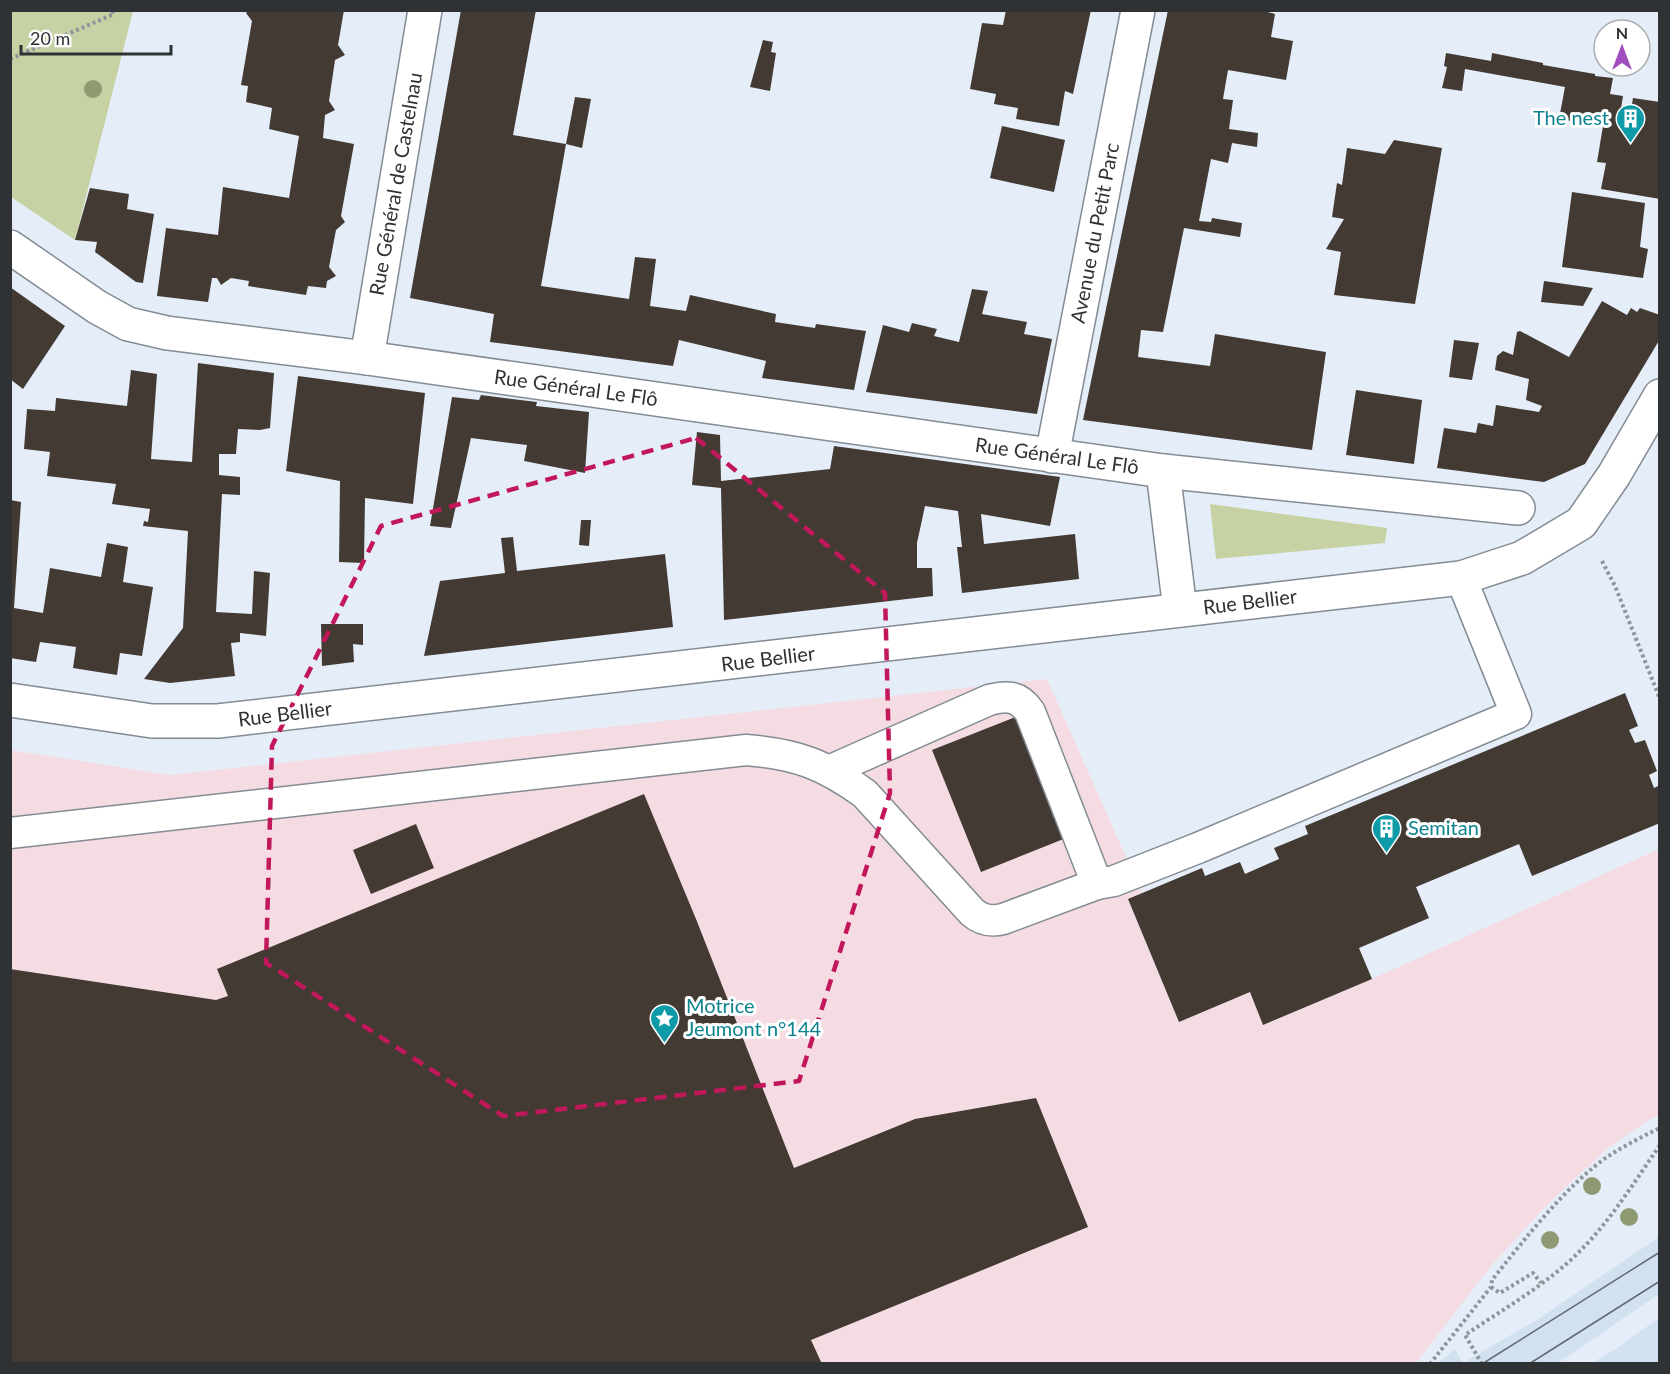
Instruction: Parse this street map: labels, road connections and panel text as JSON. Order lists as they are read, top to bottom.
{
  "streets": {
    "street": [
      "Rue Général de Castelnau",
      "Avenue du Petit Parc",
      "Rue Général Le Flô",
      "Rue Bellier"
    ]
  },
  "crossings": [
    ["Rue Général de Castelnau", "Rue Général Le Flô"],
    ["Avenue du Petit Parc", "Rue Général Le Flô"],
    ["Rue Général Le Flô", "Rue Bellier"]
  ],
  "places": {
    "building": ["The nest", "Semitan"],
    "place": ["Motrice Jeumont n°144"]
  },
  "scale_bar": "20 m",
  "north": "top"
}
